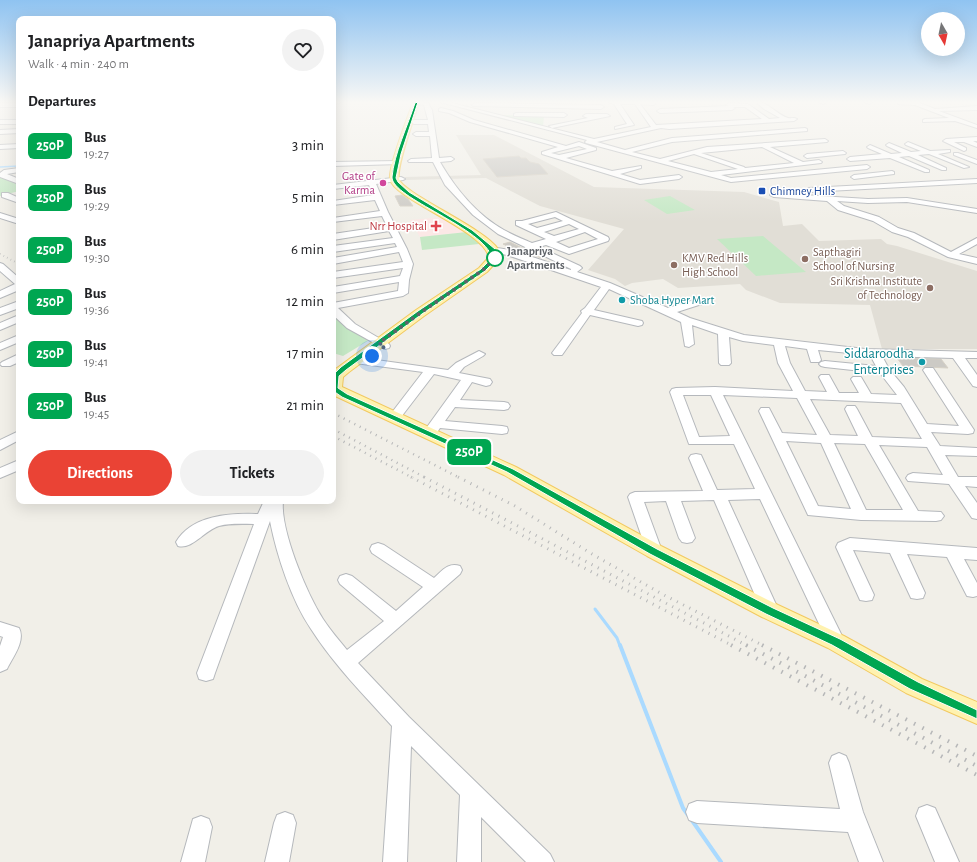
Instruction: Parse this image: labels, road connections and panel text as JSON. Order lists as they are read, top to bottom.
{
  "places": {
    "other": [
      "Gate of Karma",
      "Janapriya Apartments",
      "Sapthagiri School of Nursing",
      "KMV Red Hills High School",
      "Sri Krishna Institute of Technology",
      "Shoba Hyper Mart",
      "Siddaroodha Enterprises"
    ],
    "transit": ["Chimney Hills"],
    "health": ["Nrr Hospital"]
  },
  "lines": ["bus line 250P"],
  "north": "bottom",
  "page": {
    "on_map": "250P",
    "heading": [
      ["Janapriya Apartments", "Walk · 4 min · 240 m"],
      "Departures"
    ],
    "list": [
      {
        "mark": "250P",
        "name": "Bus",
        "note": "19:27",
        "value": "3 min"
      },
      {
        "mark": "250P",
        "name": "Bus",
        "note": "19:29",
        "value": "5 min"
      },
      {
        "mark": "250P",
        "name": "Bus",
        "note": "19:30",
        "value": "6 min"
      },
      {
        "mark": "250P",
        "name": "Bus",
        "note": "19:36",
        "value": "12 min"
      },
      {
        "mark": "250P",
        "name": "Bus",
        "note": "19:41",
        "value": "17 min"
      },
      {
        "mark": "250P",
        "name": "Bus",
        "note": "19:45",
        "value": "21 min"
      }
    ],
    "buttons": ["Directions", "Tickets"]
  }
}
